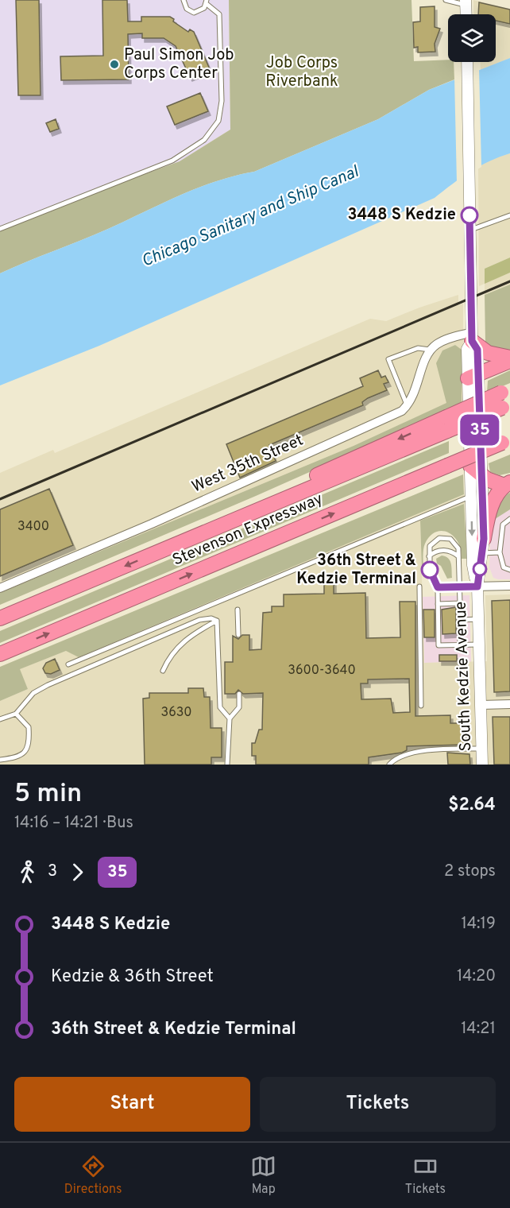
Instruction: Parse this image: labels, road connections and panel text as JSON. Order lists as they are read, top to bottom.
{
  "streets": {
    "highway": ["Stevenson Expressway"],
    "main road": ["South Kedzie Avenue"],
    "street": ["West 35th Street"]
  },
  "water": ["Chicago Sanitary and Ship Canal"],
  "parks": ["Job Corps Riverbank"],
  "places": ["Paul Simon Job Corps Center", "3448 S Kedzie", "36th Street & Kedzie Terminal"],
  "lines": ["bus line 35"],
  "house_numbers": ["3400", "3600-3640", "3630"],
  "page": {
    "on_map": "35",
    "heading": ["5 min", "14:16 – 14:21 · Bus", "$2.64"],
    "legs": ["3", "35", "2 stops"],
    "list": [
      {
        "name": "3448 S Kedzie",
        "value": "14:19"
      },
      {
        "name": "Kedzie & 36th Street",
        "value": "14:20"
      },
      {
        "name": "36th Street & Kedzie Terminal",
        "value": "14:21"
      }
    ],
    "buttons": ["Start", "Tickets"],
    "tabs": ["Directions", "Map", "Tickets"]
  }
}
